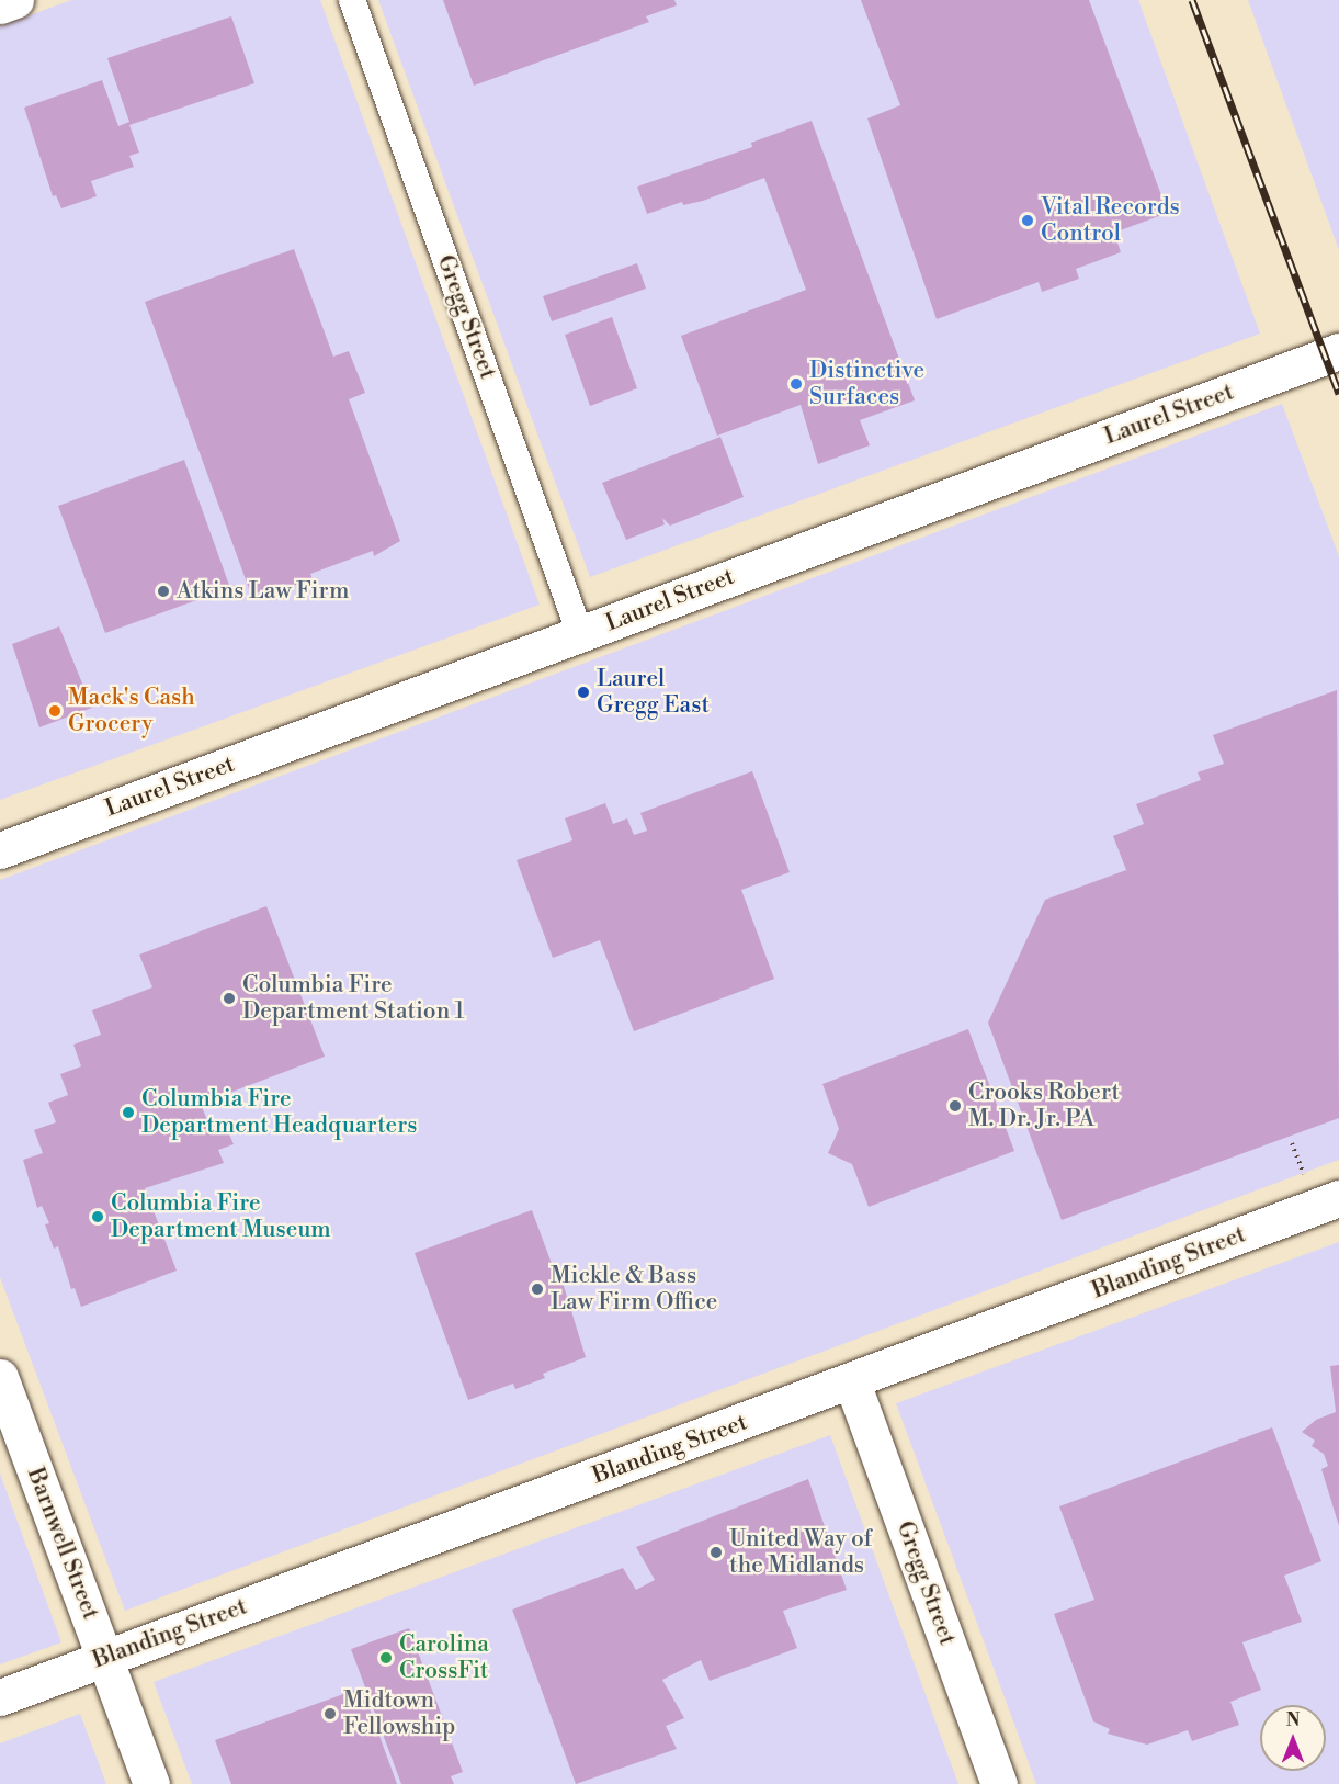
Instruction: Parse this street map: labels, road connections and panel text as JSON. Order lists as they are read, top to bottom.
{
  "streets": {
    "street": [
      "Gregg Street",
      "Laurel Street",
      "Blanding Street",
      "Barnwell Street"
    ]
  },
  "crossings": [
    ["Gregg Street", "Laurel Street"],
    ["Gregg Street", "Blanding Street"],
    ["Blanding Street", "Barnwell Street"]
  ],
  "places": [
    "Vital Records Control",
    "Distinctive Surfaces",
    "Atkins Law Firm",
    "Laurel Gregg East",
    "Mack's Cash Grocery",
    "Columbia Fire Department Station 1",
    "Crooks Robert M. Dr. Jr. PA",
    "Columbia Fire Department Headquarters",
    "Columbia Fire Department Museum",
    "Mickle & Bass Law Firm Office",
    "United Way of the Midlands",
    "Carolina CrossFit",
    "Midtown Fellowship"
  ],
  "north": "top"
}
